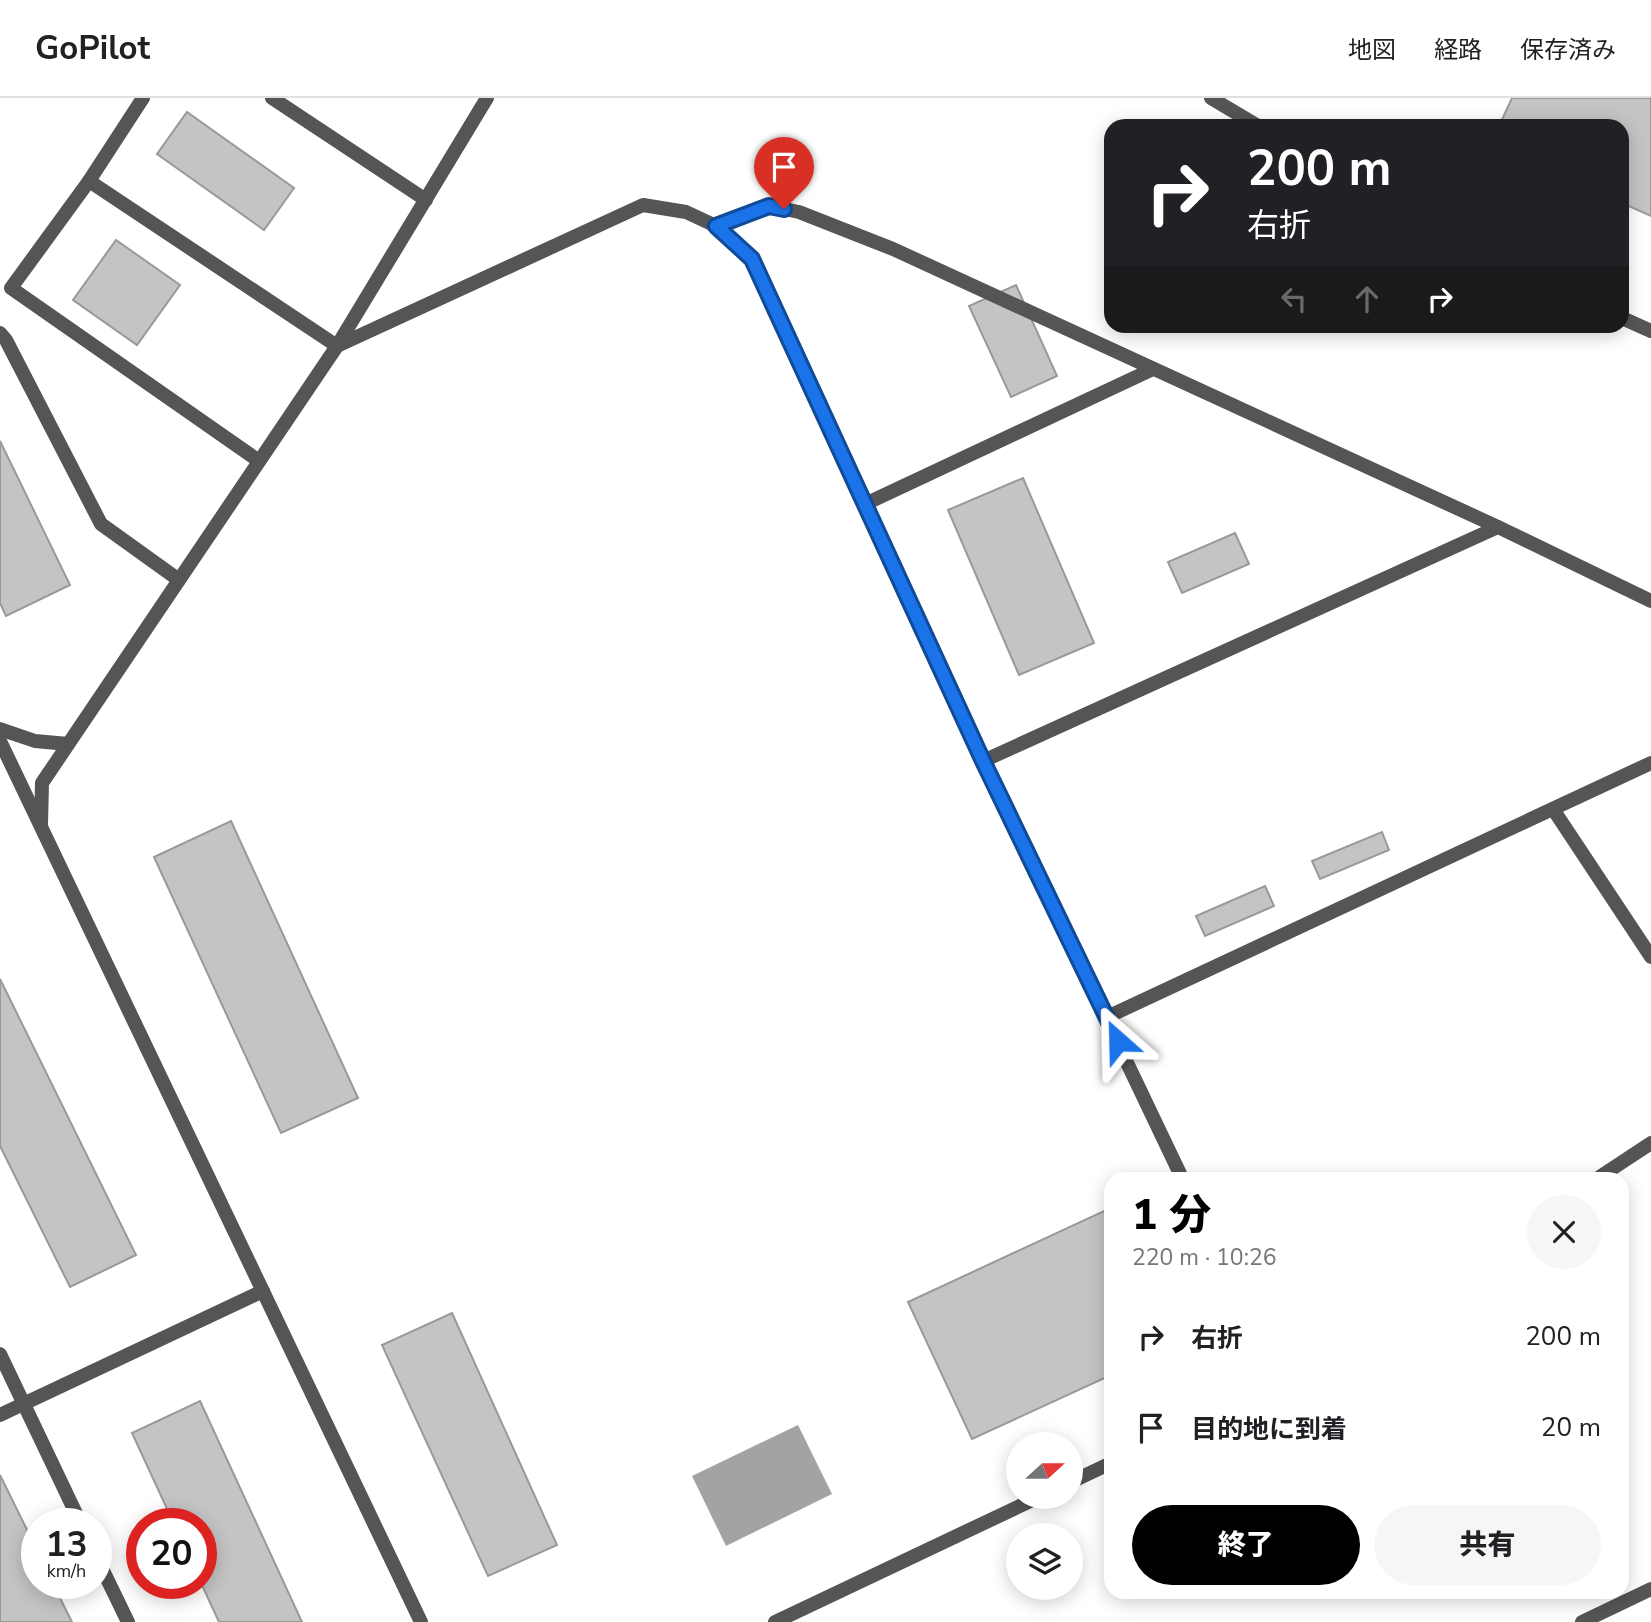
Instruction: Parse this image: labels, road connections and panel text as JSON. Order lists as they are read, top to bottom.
{
  "north": "right",
  "page": {
    "header": "GoPilot",
    "nav": ["地図", "経路", "保存済み"],
    "turn": ["200 m", "右折"],
    "heading": ["1 分", "220 m · 10:26"],
    "list": [
      {
        "name": "右折",
        "value": "200 m"
      },
      {
        "name": "目的地に到着",
        "value": "20 m"
      }
    ],
    "buttons": ["終了", "共有"],
    "speed": "13 km/h",
    "limit": "20"
  }
}
